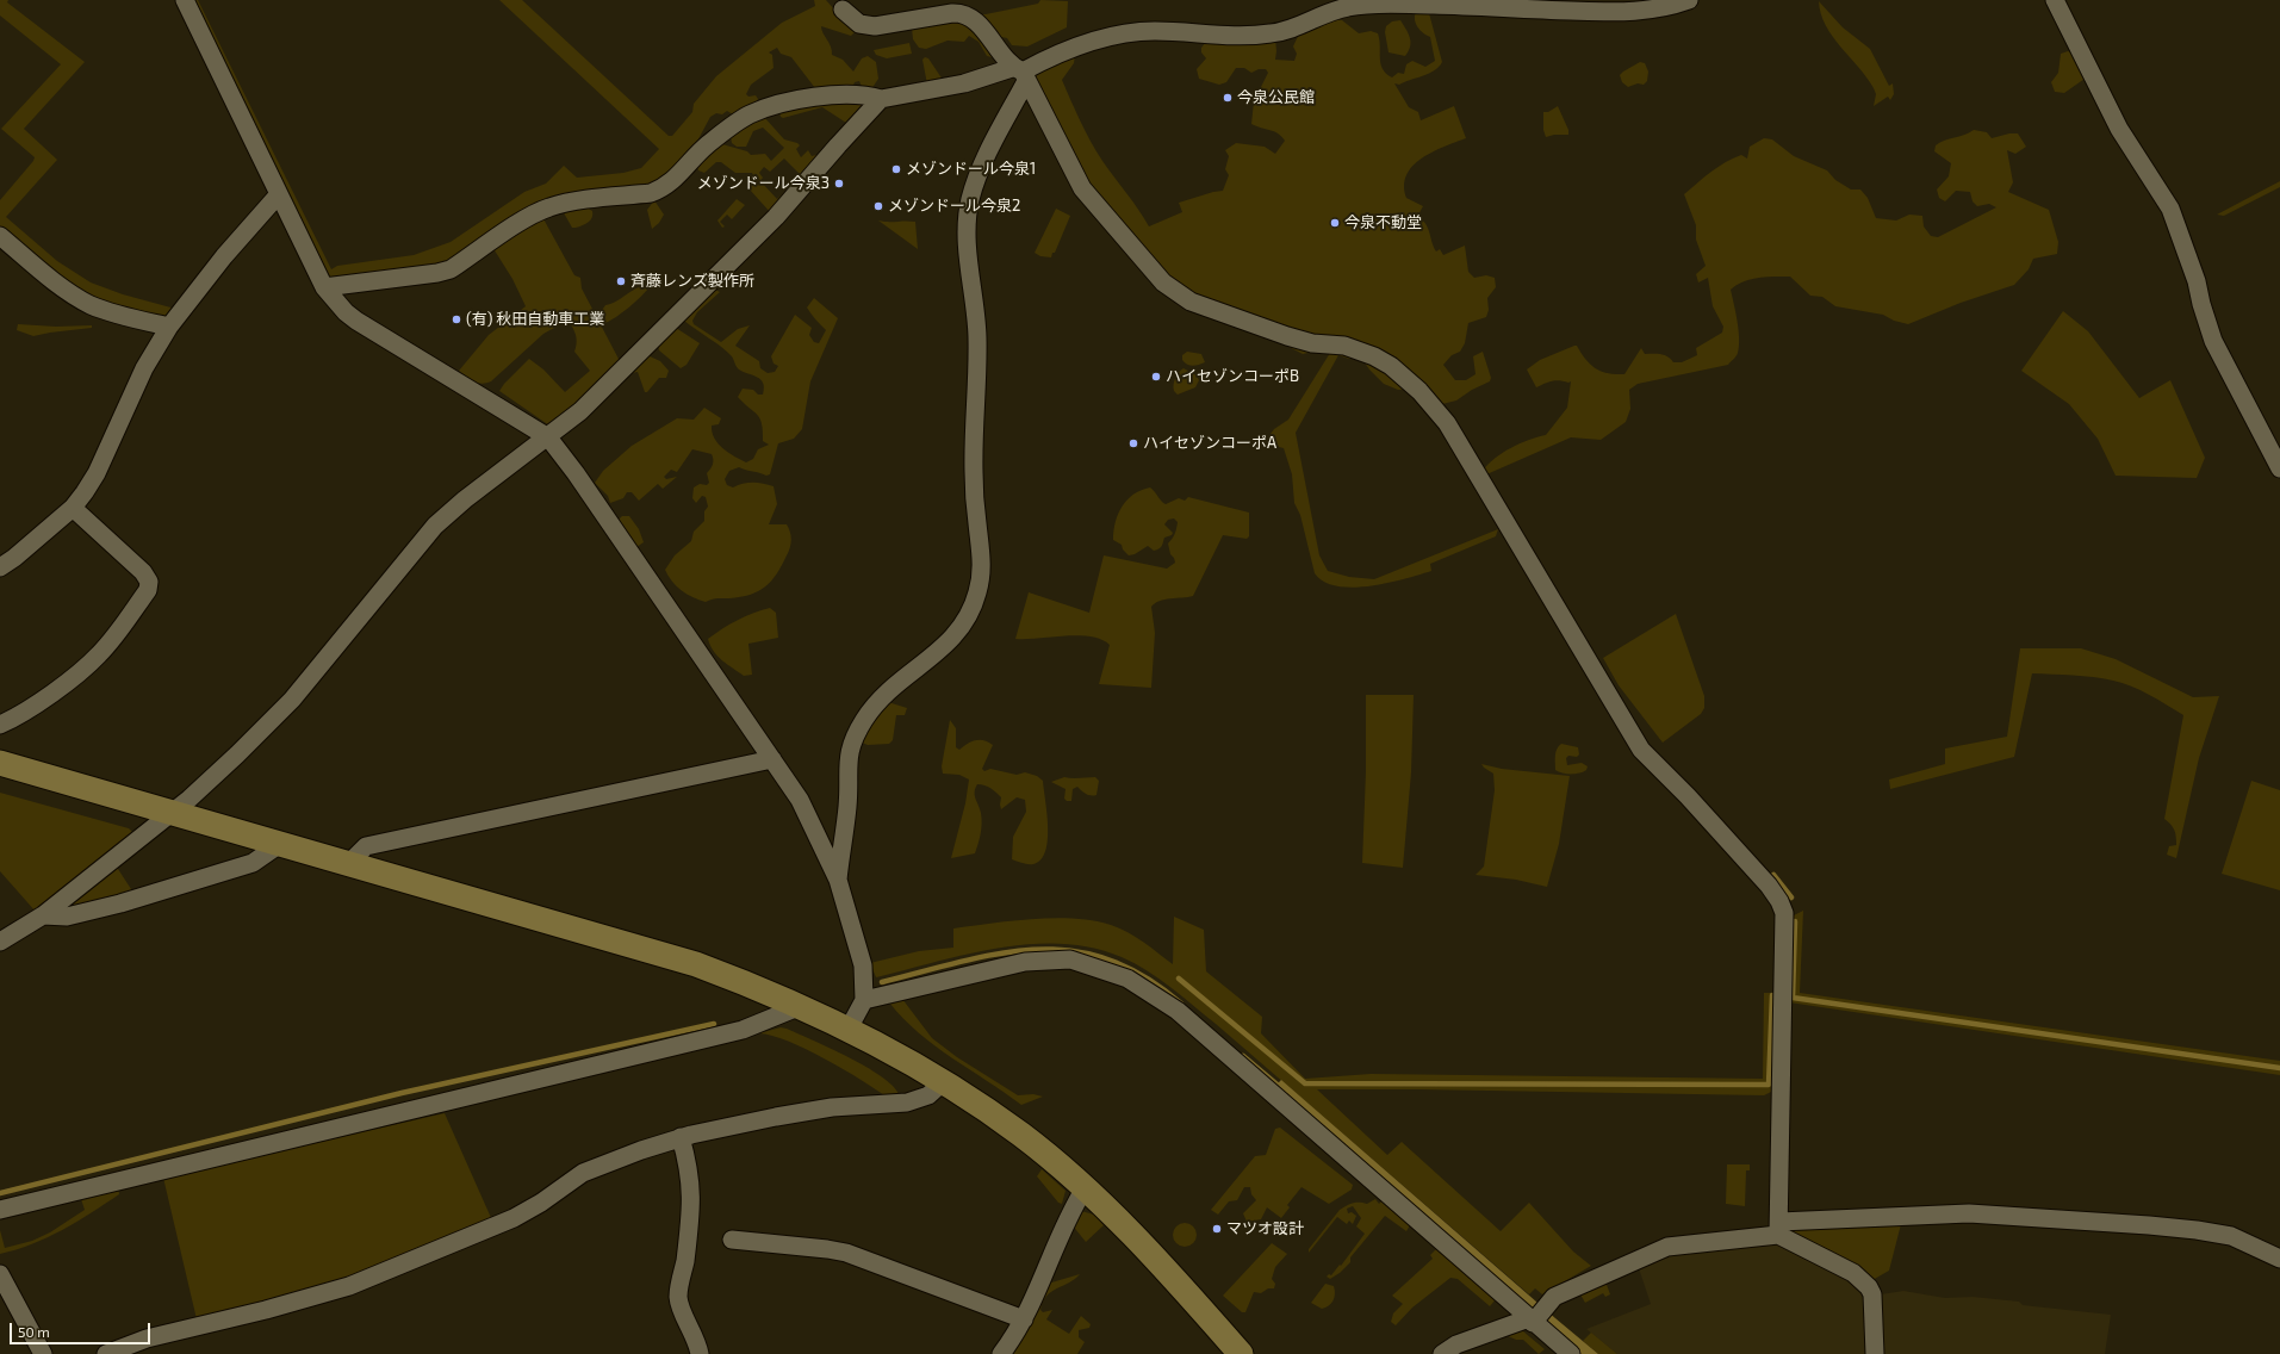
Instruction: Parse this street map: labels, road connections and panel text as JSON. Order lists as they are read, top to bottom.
{
  "places": [
    "今泉公民館",
    "メゾンドール今泉1",
    "メゾンドール今泉3",
    "メゾンドール今泉2",
    "今泉不動堂",
    "斉藤レンズ製作所",
    "(有) 秋田自動車工業",
    "ハイセゾンコーポB",
    "ハイセゾンコーポA",
    "マツオ設計"
  ],
  "scale_bar": "50 m"
}
